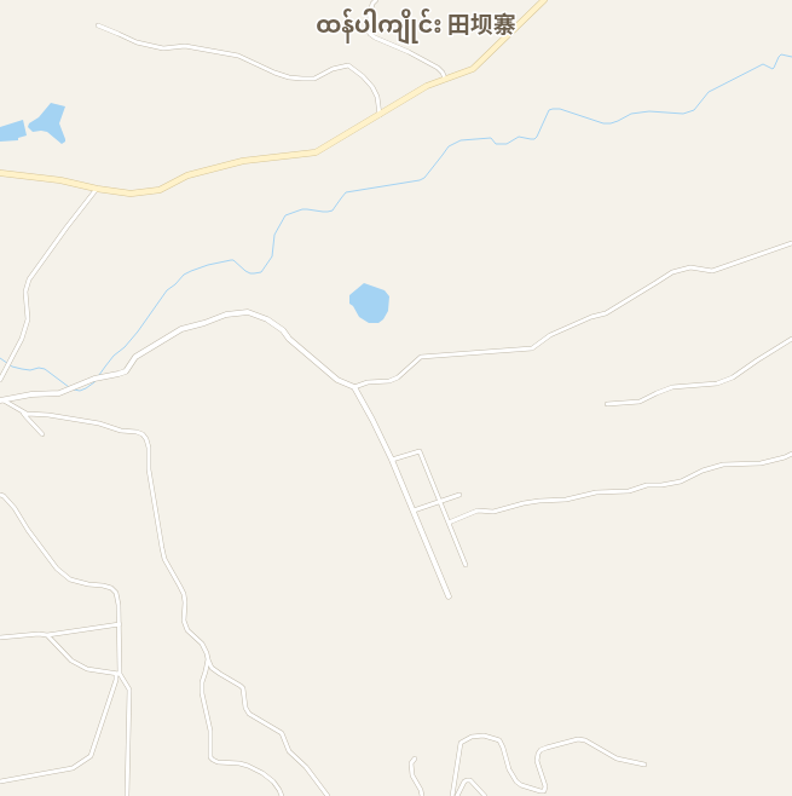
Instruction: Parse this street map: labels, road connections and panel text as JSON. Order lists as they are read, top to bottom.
{
  "districts": ["ထန်ပါကျိုင်း 田坝寨"]
}
